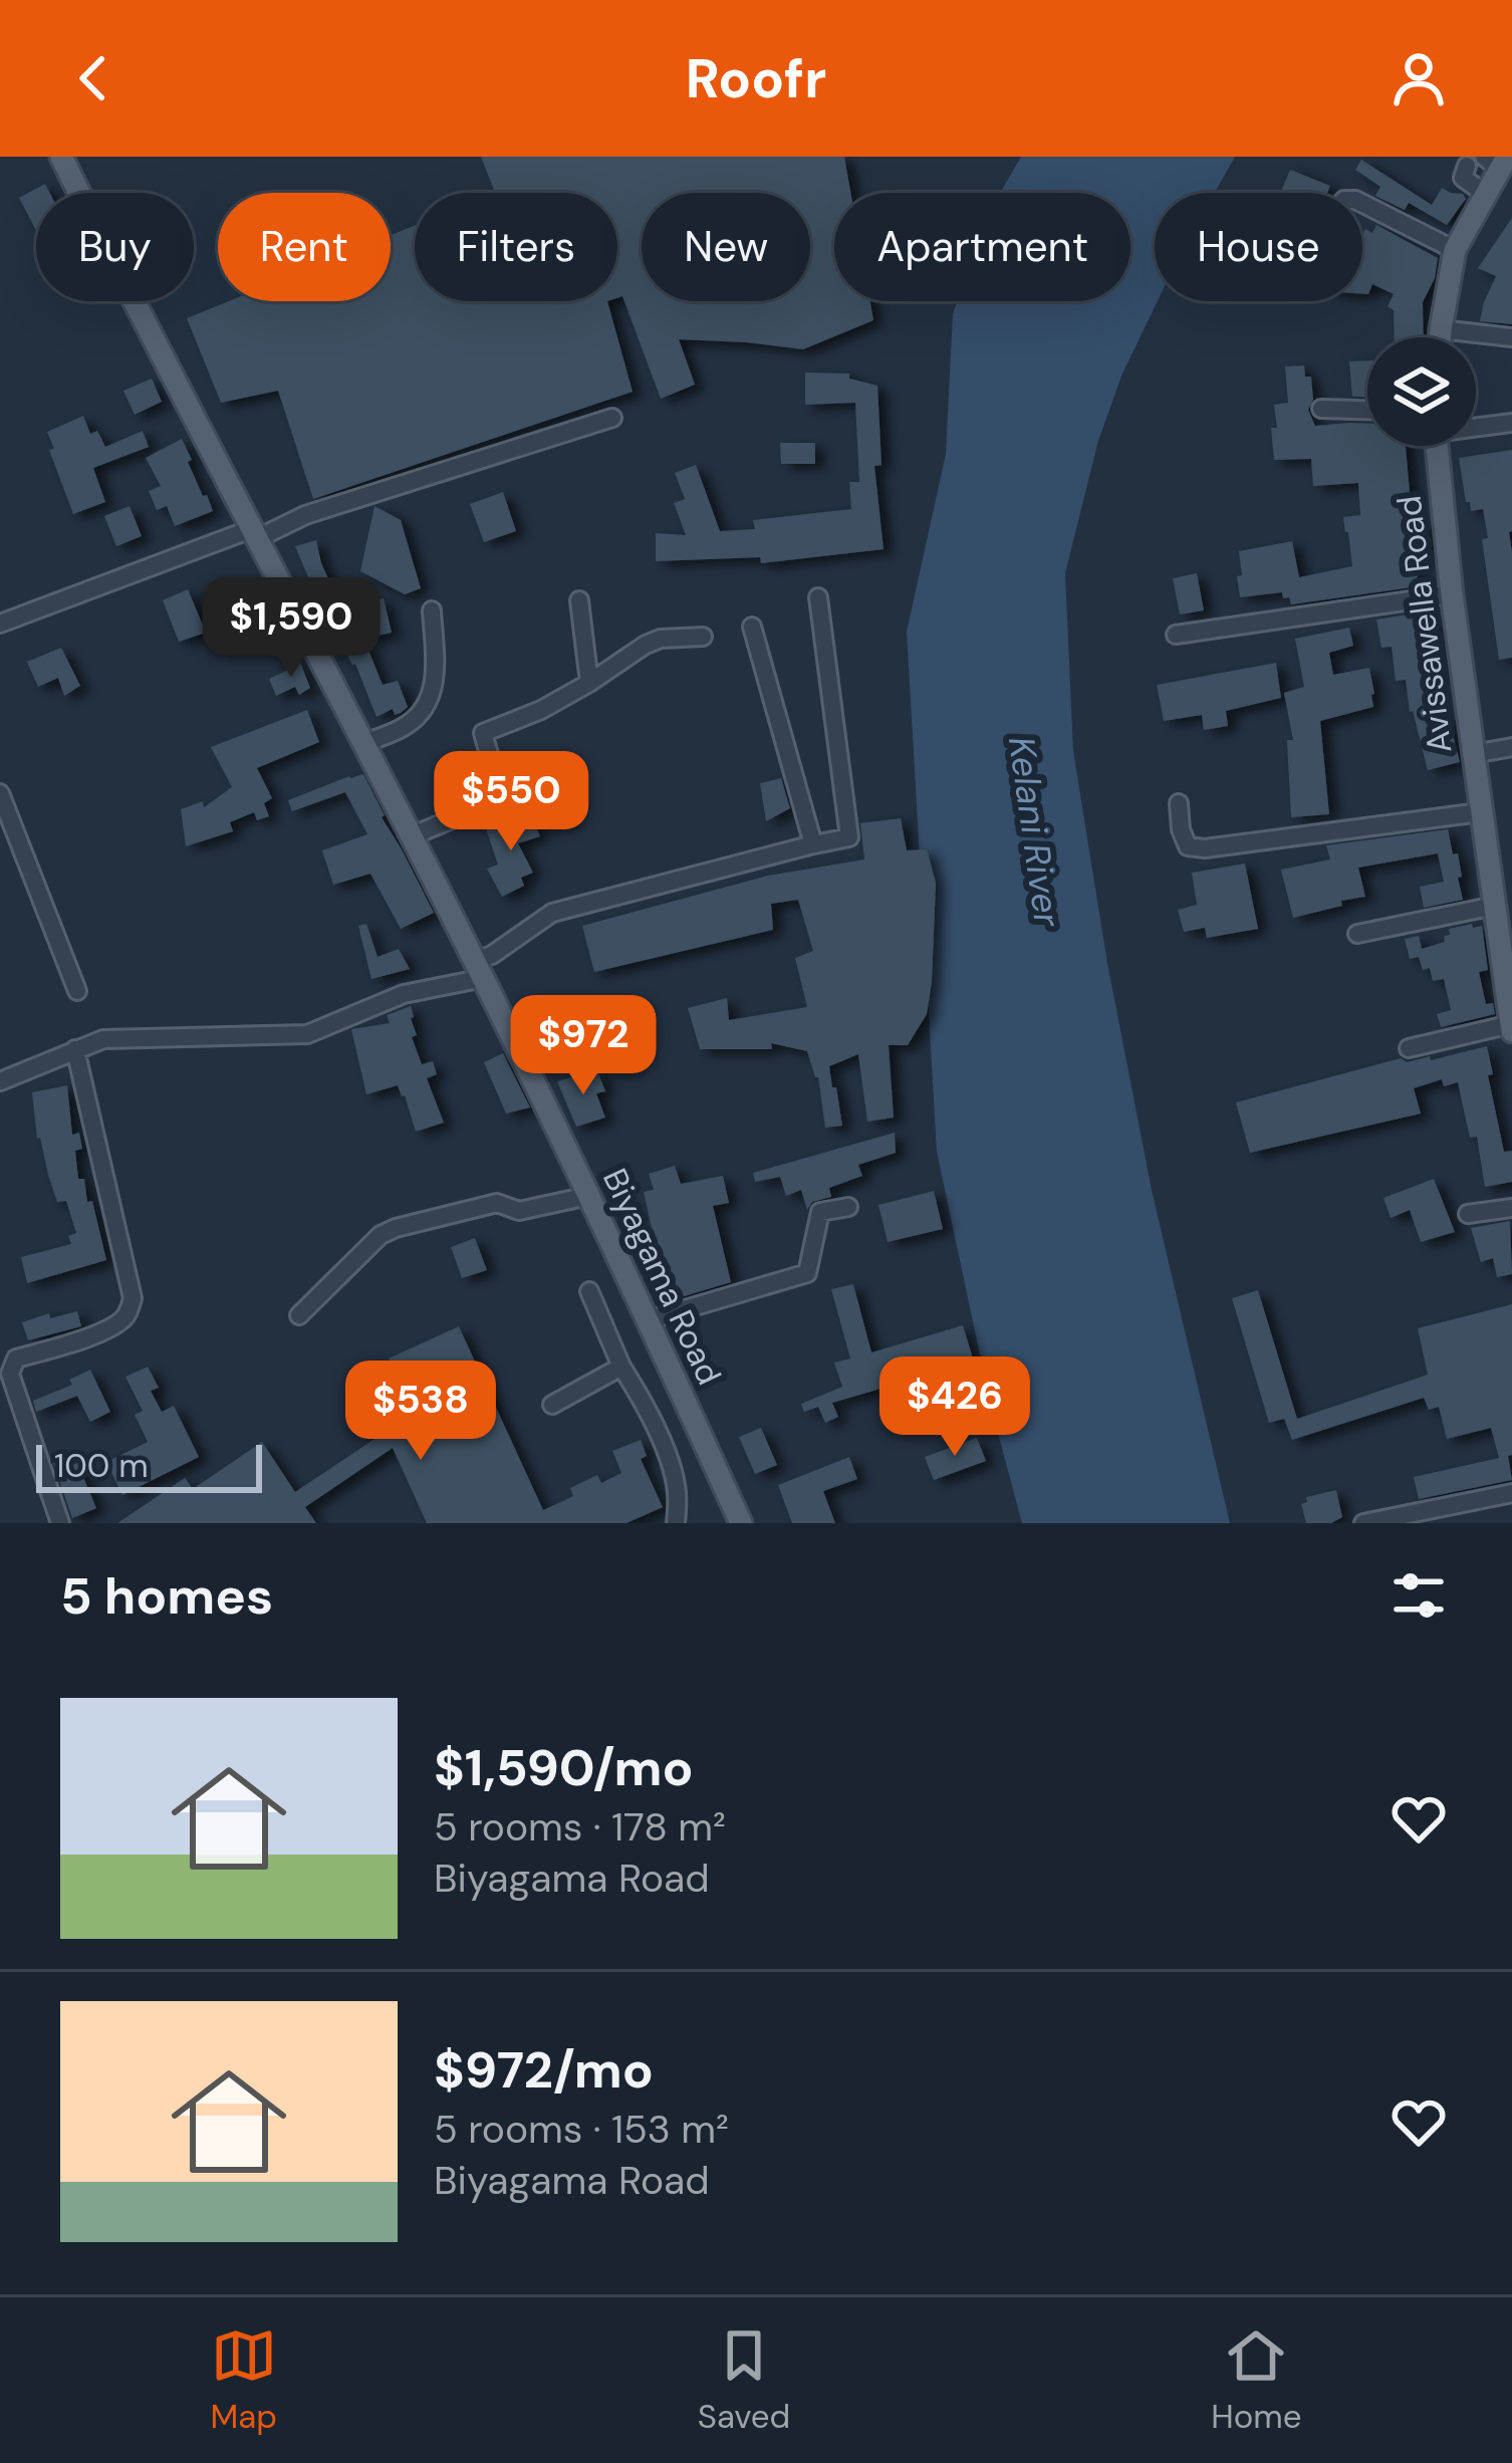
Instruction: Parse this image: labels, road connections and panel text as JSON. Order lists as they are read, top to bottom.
{
  "streets": {
    "main road": ["Avissawella Road", "Biyagama Road"]
  },
  "water": ["Kelani River"],
  "scale_bar": "100 m",
  "page": {
    "header": "Roofr",
    "chip": [
      "Buy",
      "Rent",
      "Filters",
      "New",
      "Apartment",
      "House"
    ],
    "price": [
      "$1,590",
      "$550",
      "$972",
      "$426",
      "$538"
    ],
    "scale": "100 m",
    "heading": "5 homes",
    "list": [
      {
        "name": "$1,590/mo",
        "note": "5 rooms · 178 m² · Biyagama Road"
      },
      {
        "name": "$972/mo",
        "note": "5 rooms · 153 m² · Biyagama Road"
      }
    ],
    "tabs": ["Map", "Saved", "Home"]
  }
}
